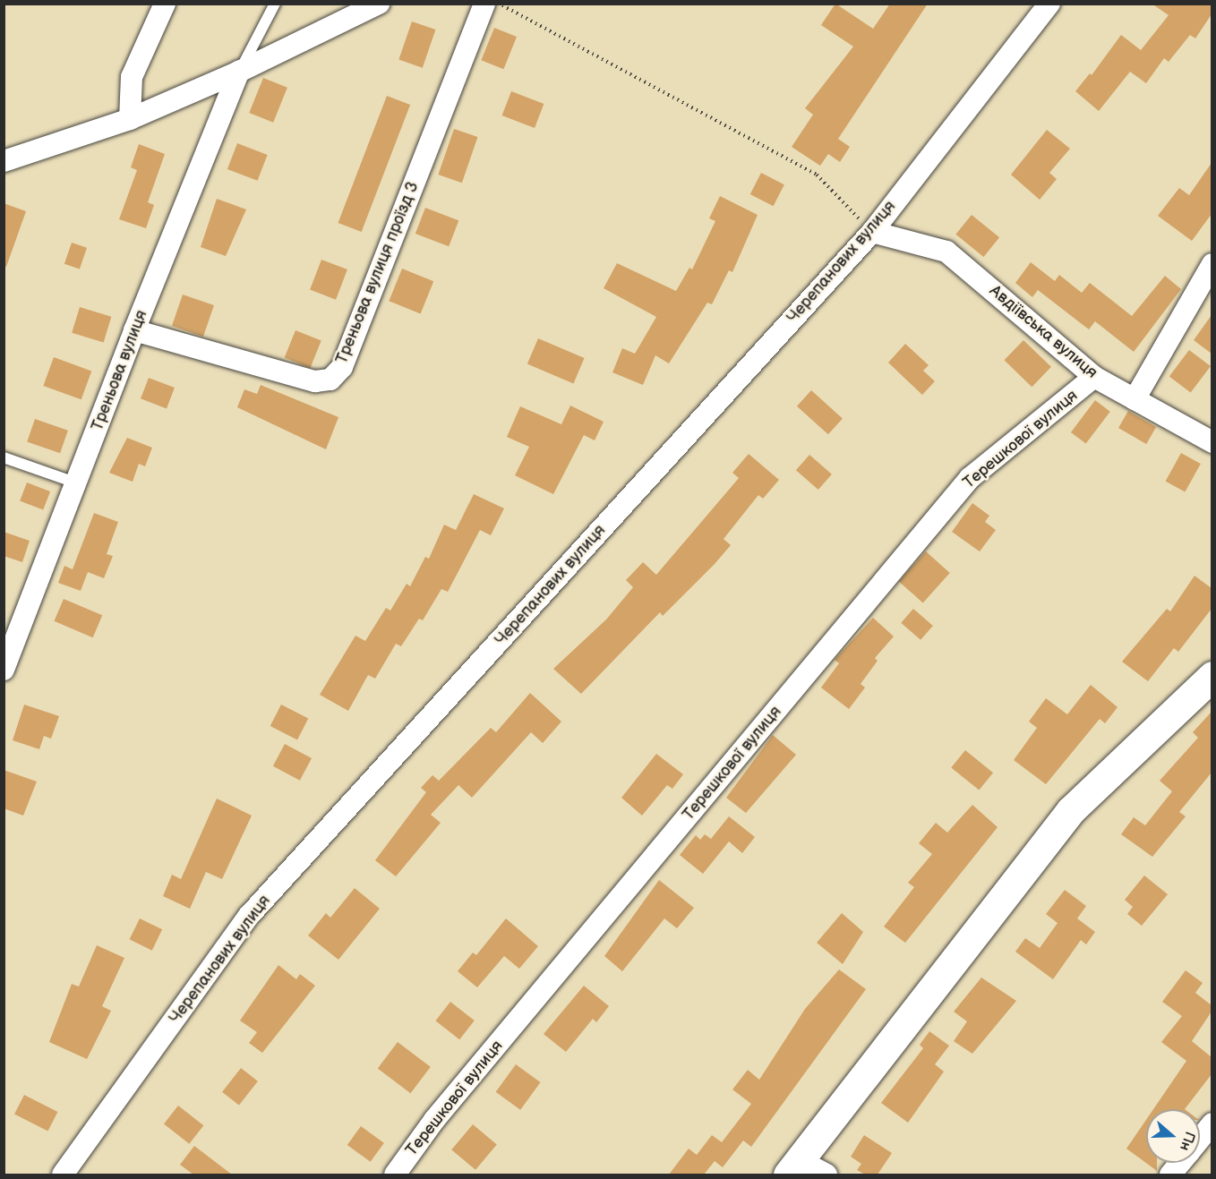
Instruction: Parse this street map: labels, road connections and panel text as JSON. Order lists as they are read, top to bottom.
{
  "streets": {
    "street": [
      "Черепанових вулиця",
      "Треньова вулиця проїзд 3",
      "Авдіївська вулиця",
      "Треньова вулиця",
      "Терешкової вулиця"
    ]
  },
  "crossings": [
    ["Черепанових вулиця", "Авдіївська вулиця"],
    ["Треньова вулиця проїзд 3", "Треньова вулиця"],
    ["Авдіївська вулиця", "Терешкової вулиця"]
  ],
  "north": "right"
}
